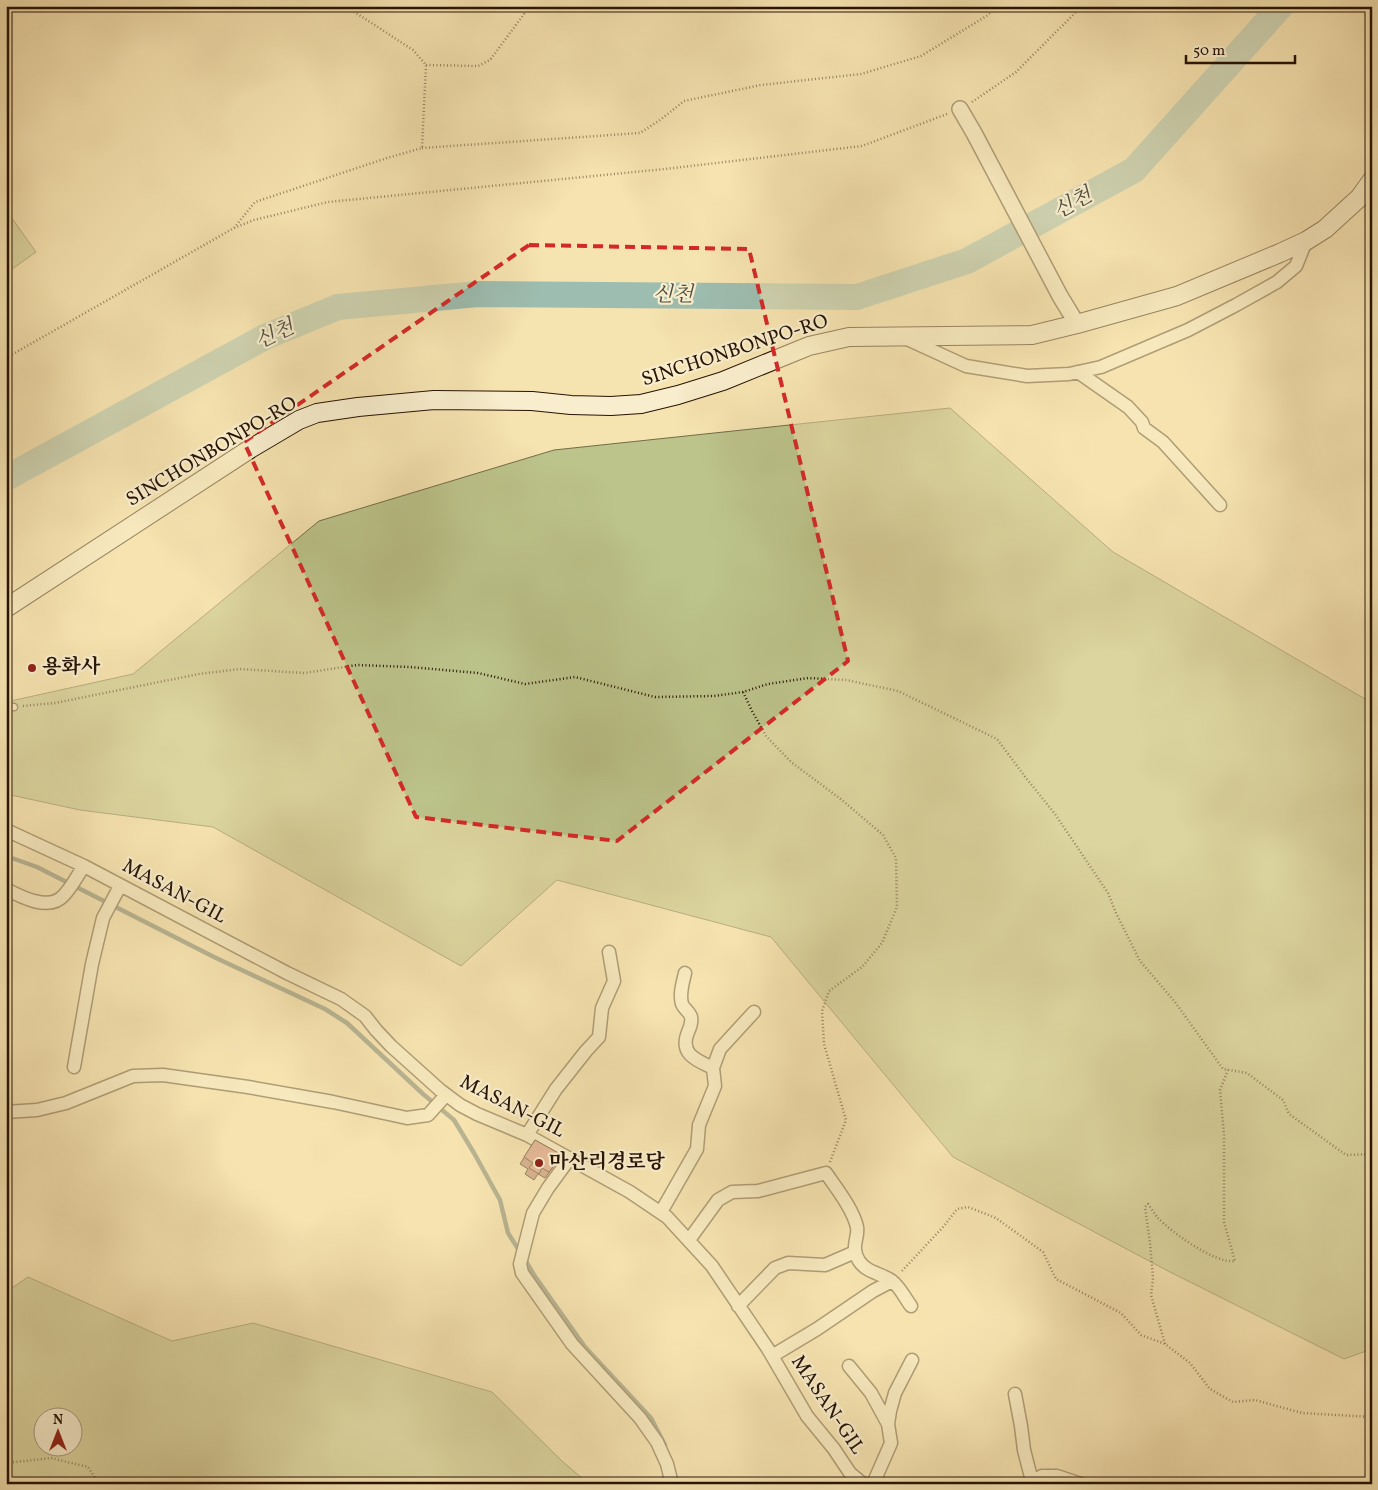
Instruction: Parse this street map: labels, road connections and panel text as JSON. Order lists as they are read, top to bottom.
{
  "streets": {
    "main road": ["SINCHONBONPO-RO"],
    "street": ["MASAN-GIL"]
  },
  "water": ["신천"],
  "places": ["용화사", "마산리경로당"],
  "scale_bar": "50 m",
  "north": "top"
}
